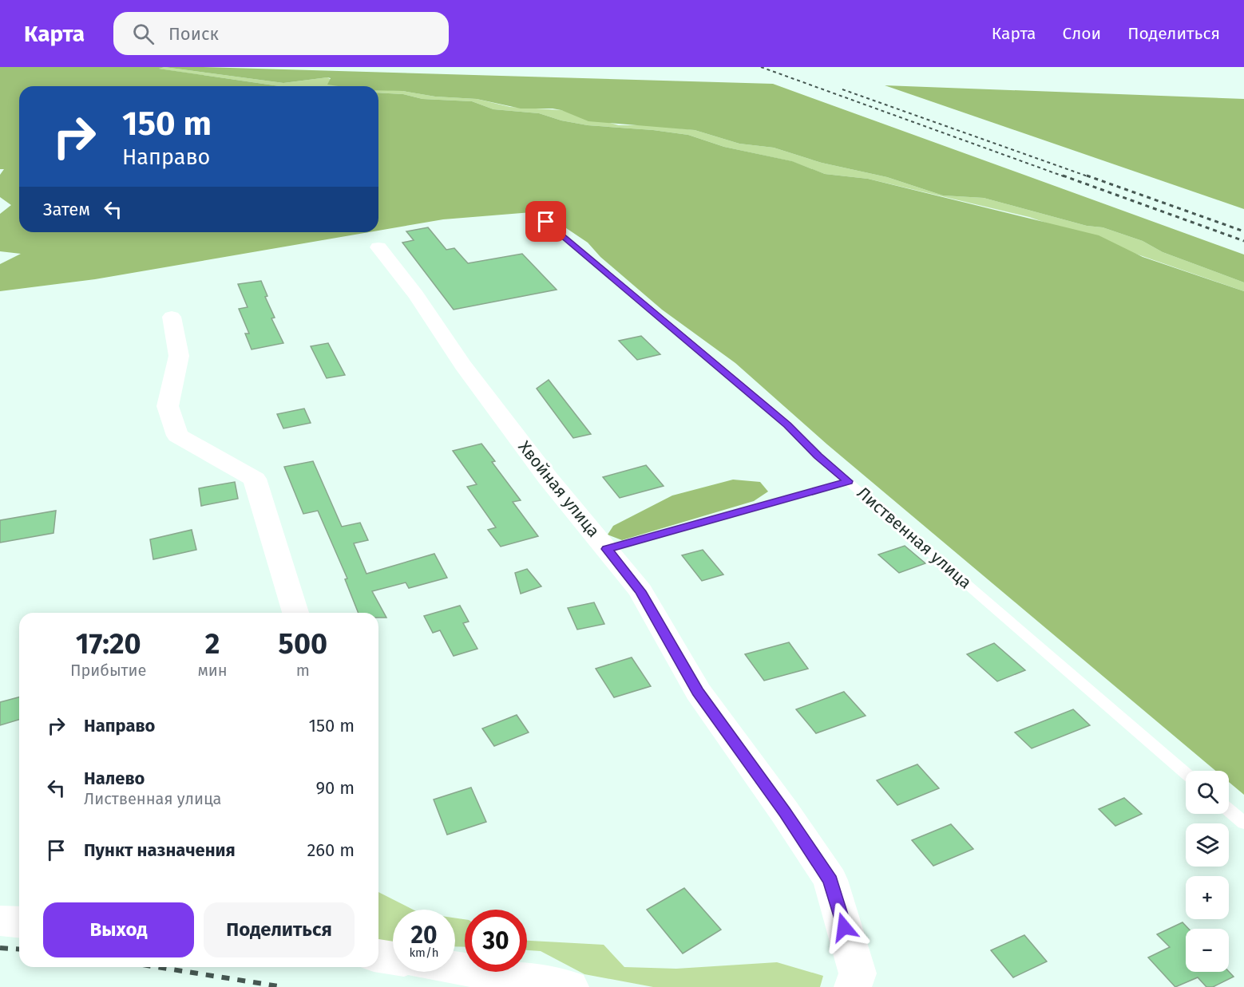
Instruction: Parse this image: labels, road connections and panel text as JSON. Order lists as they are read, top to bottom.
{
  "streets": {
    "street": ["Хвойная улица"],
    "lane": ["Лиственная улица"]
  },
  "page": {
    "header": "Карта",
    "search": "Поиск",
    "nav": ["Карта", "Слои", "Поделиться"],
    "turn": ["150 m", "Направо"],
    "then": "Затем",
    "eta": [
      "17:20",
      "Прибытие",
      "2",
      "мин",
      "500",
      "m"
    ],
    "list": [
      {
        "name": "Направо",
        "value": "150 m"
      },
      {
        "name": "Налево",
        "note": "Лиственная улица",
        "value": "90 m"
      },
      {
        "name": "Пункт назначения",
        "value": "260 m"
      }
    ],
    "map_buttons": ["+", "−"],
    "buttons": ["Выход", "Поделиться"],
    "speed": "20 km/h",
    "limit": "30"
  }
}
